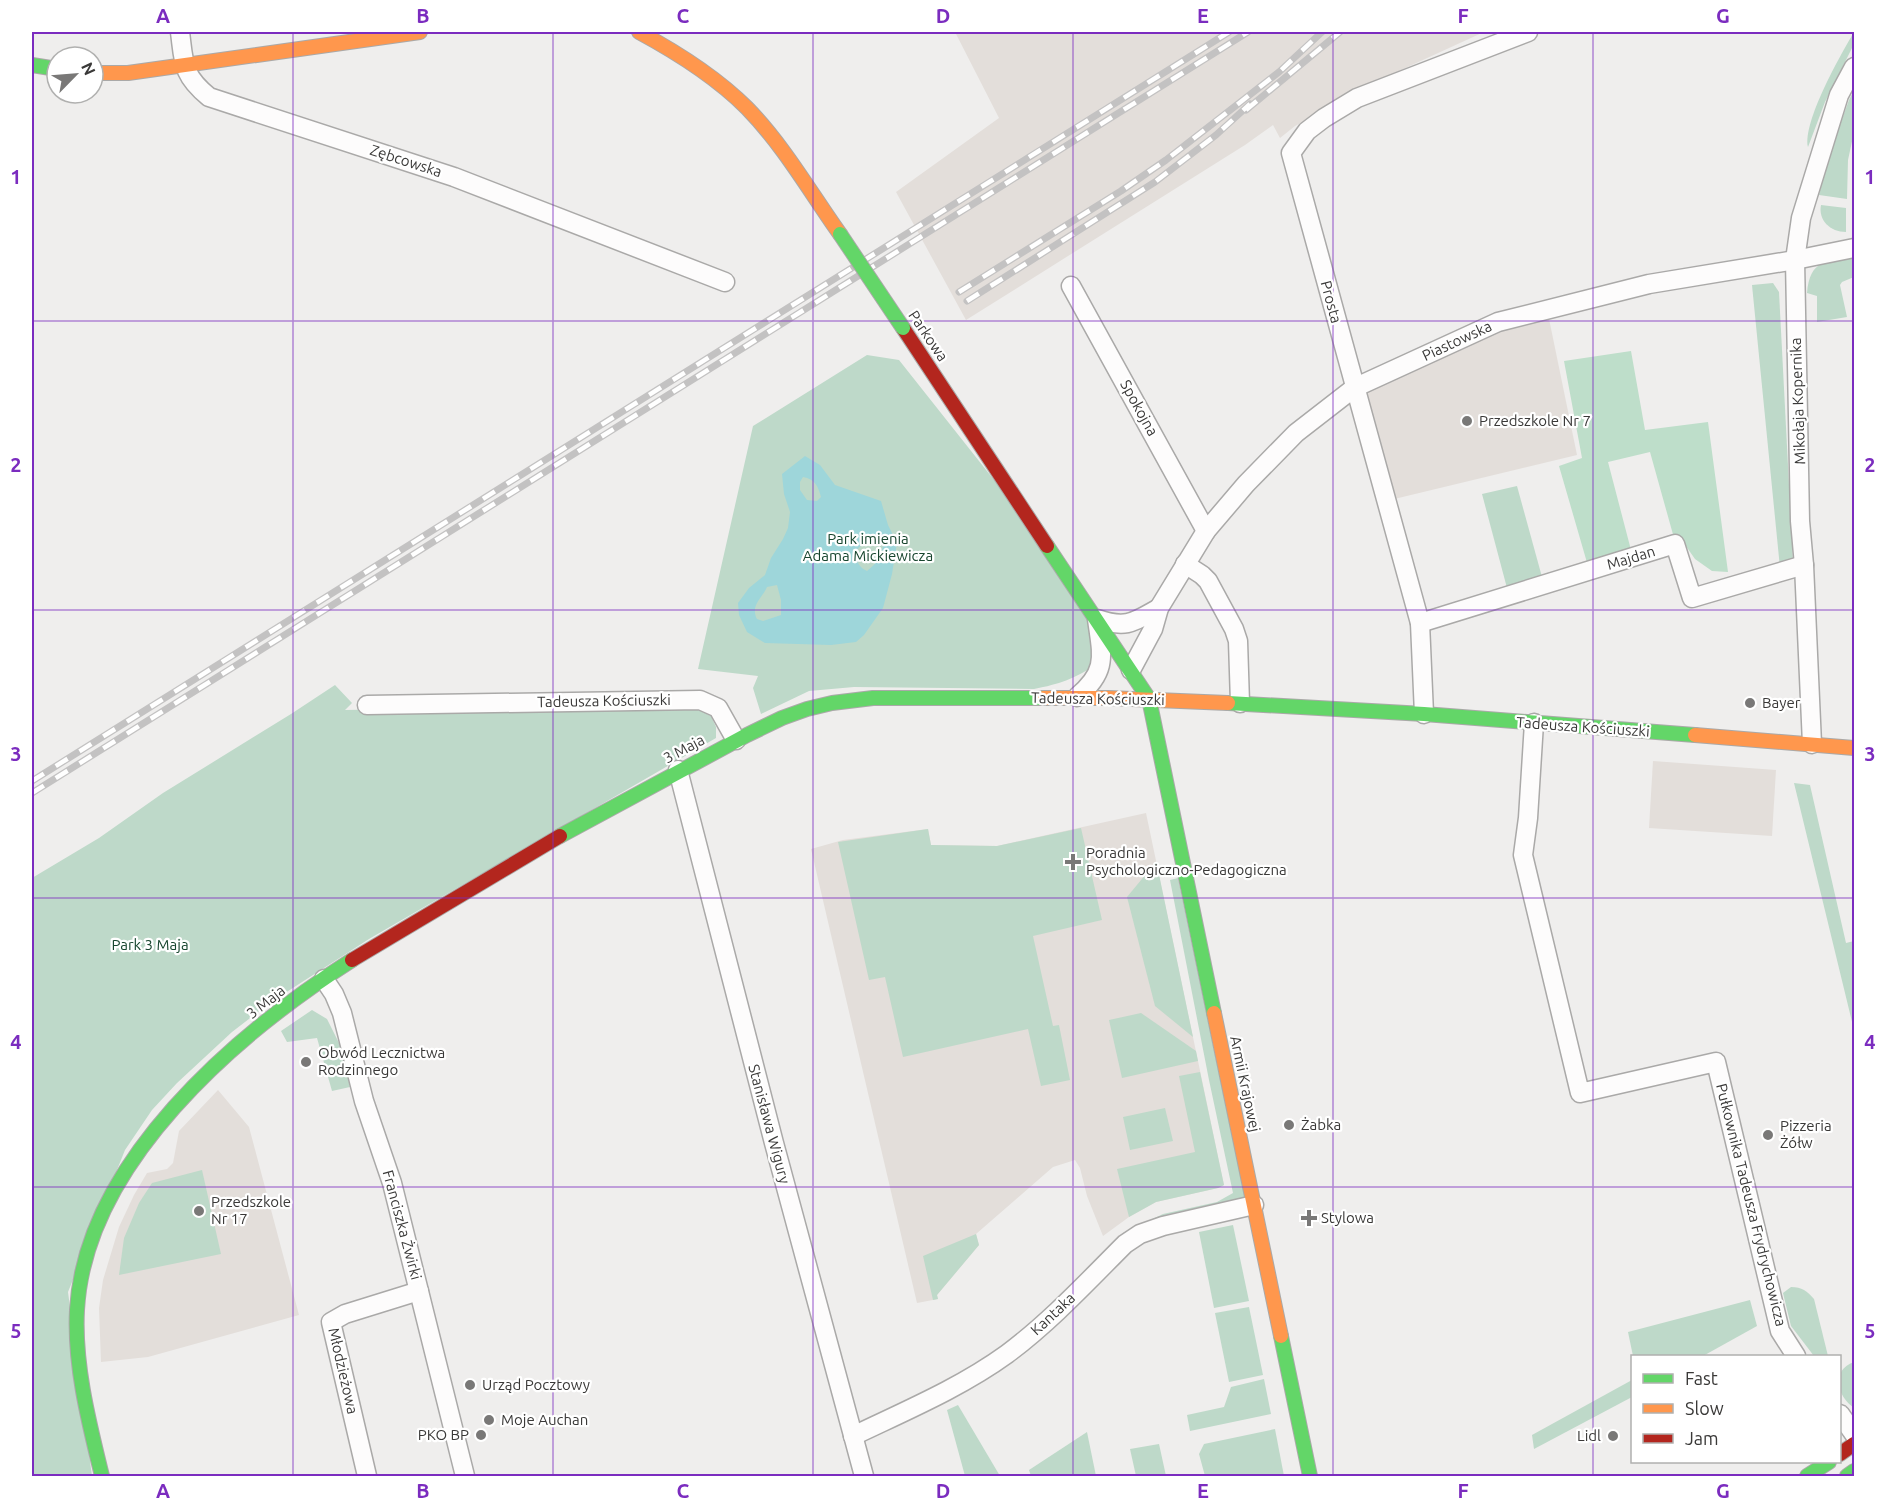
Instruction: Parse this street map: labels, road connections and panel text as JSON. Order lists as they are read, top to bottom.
{
  "streets": {
    "street": [
      "Zębcowska",
      "Prosta",
      "Parkowa",
      "Piastowska",
      "Mikołaja Kopernika",
      "Spokojna",
      "Majdan",
      "Tadeusza Kościuszki",
      "3 Maja",
      "Armii Krajowej",
      "Stanisława Wigury",
      "Pułkownika Tadeusza Frydrychowicza",
      "Franciszka Żwirki",
      "Kantaka",
      "Młodzieżowa"
    ]
  },
  "crossings": [
    ["Prosta", "Piastowska"],
    ["Prosta", "Majdan"],
    ["Prosta", "Tadeusza Kościuszki"],
    ["Parkowa", "Piastowska"],
    ["Parkowa", "Tadeusza Kościuszki"],
    ["Parkowa", "Armii Krajowej"],
    ["Piastowska", "Mikołaja Kopernika"],
    ["Piastowska", "Spokojna"],
    ["Mikołaja Kopernika", "Majdan"],
    ["Mikołaja Kopernika", "Tadeusza Kościuszki"],
    ["Tadeusza Kościuszki", "3 Maja"],
    ["Tadeusza Kościuszki", "Armii Krajowej"],
    ["Tadeusza Kościuszki", "Pułkownika Tadeusza Frydrychowicza"],
    ["3 Maja", "Stanisława Wigury"],
    ["3 Maja", "Franciszka Żwirki"],
    ["Armii Krajowej", "Kantaka"],
    ["Stanisława Wigury", "Kantaka"],
    ["Franciszka Żwirki", "Młodzieżowa"]
  ],
  "parks": ["Park imienia Adama Mickiewicza", "Park 3 Maja"],
  "places": {
    "other": [
      "Przedszkole Nr 7",
      "Bayer",
      "Obwód Lecznictwa Rodzinnego",
      "Żabka",
      "Pizzeria Żółw",
      "Przedszkole Nr 17",
      "Urząd Pocztowy",
      "Moje Auchan",
      "PKO BP",
      "Lidl"
    ],
    "health": ["Poradnia Psychologiczno-Pedagogiczna", "Stylowa"]
  },
  "legend": ["Fast", "Slow", "Jam"],
  "north": "top right",
  "grid": {
    "columns": [
      "A",
      "B",
      "C",
      "D",
      "E",
      "F",
      "G"
    ],
    "rows": [
      "1",
      "2",
      "3",
      "4",
      "5"
    ]
  }
}
